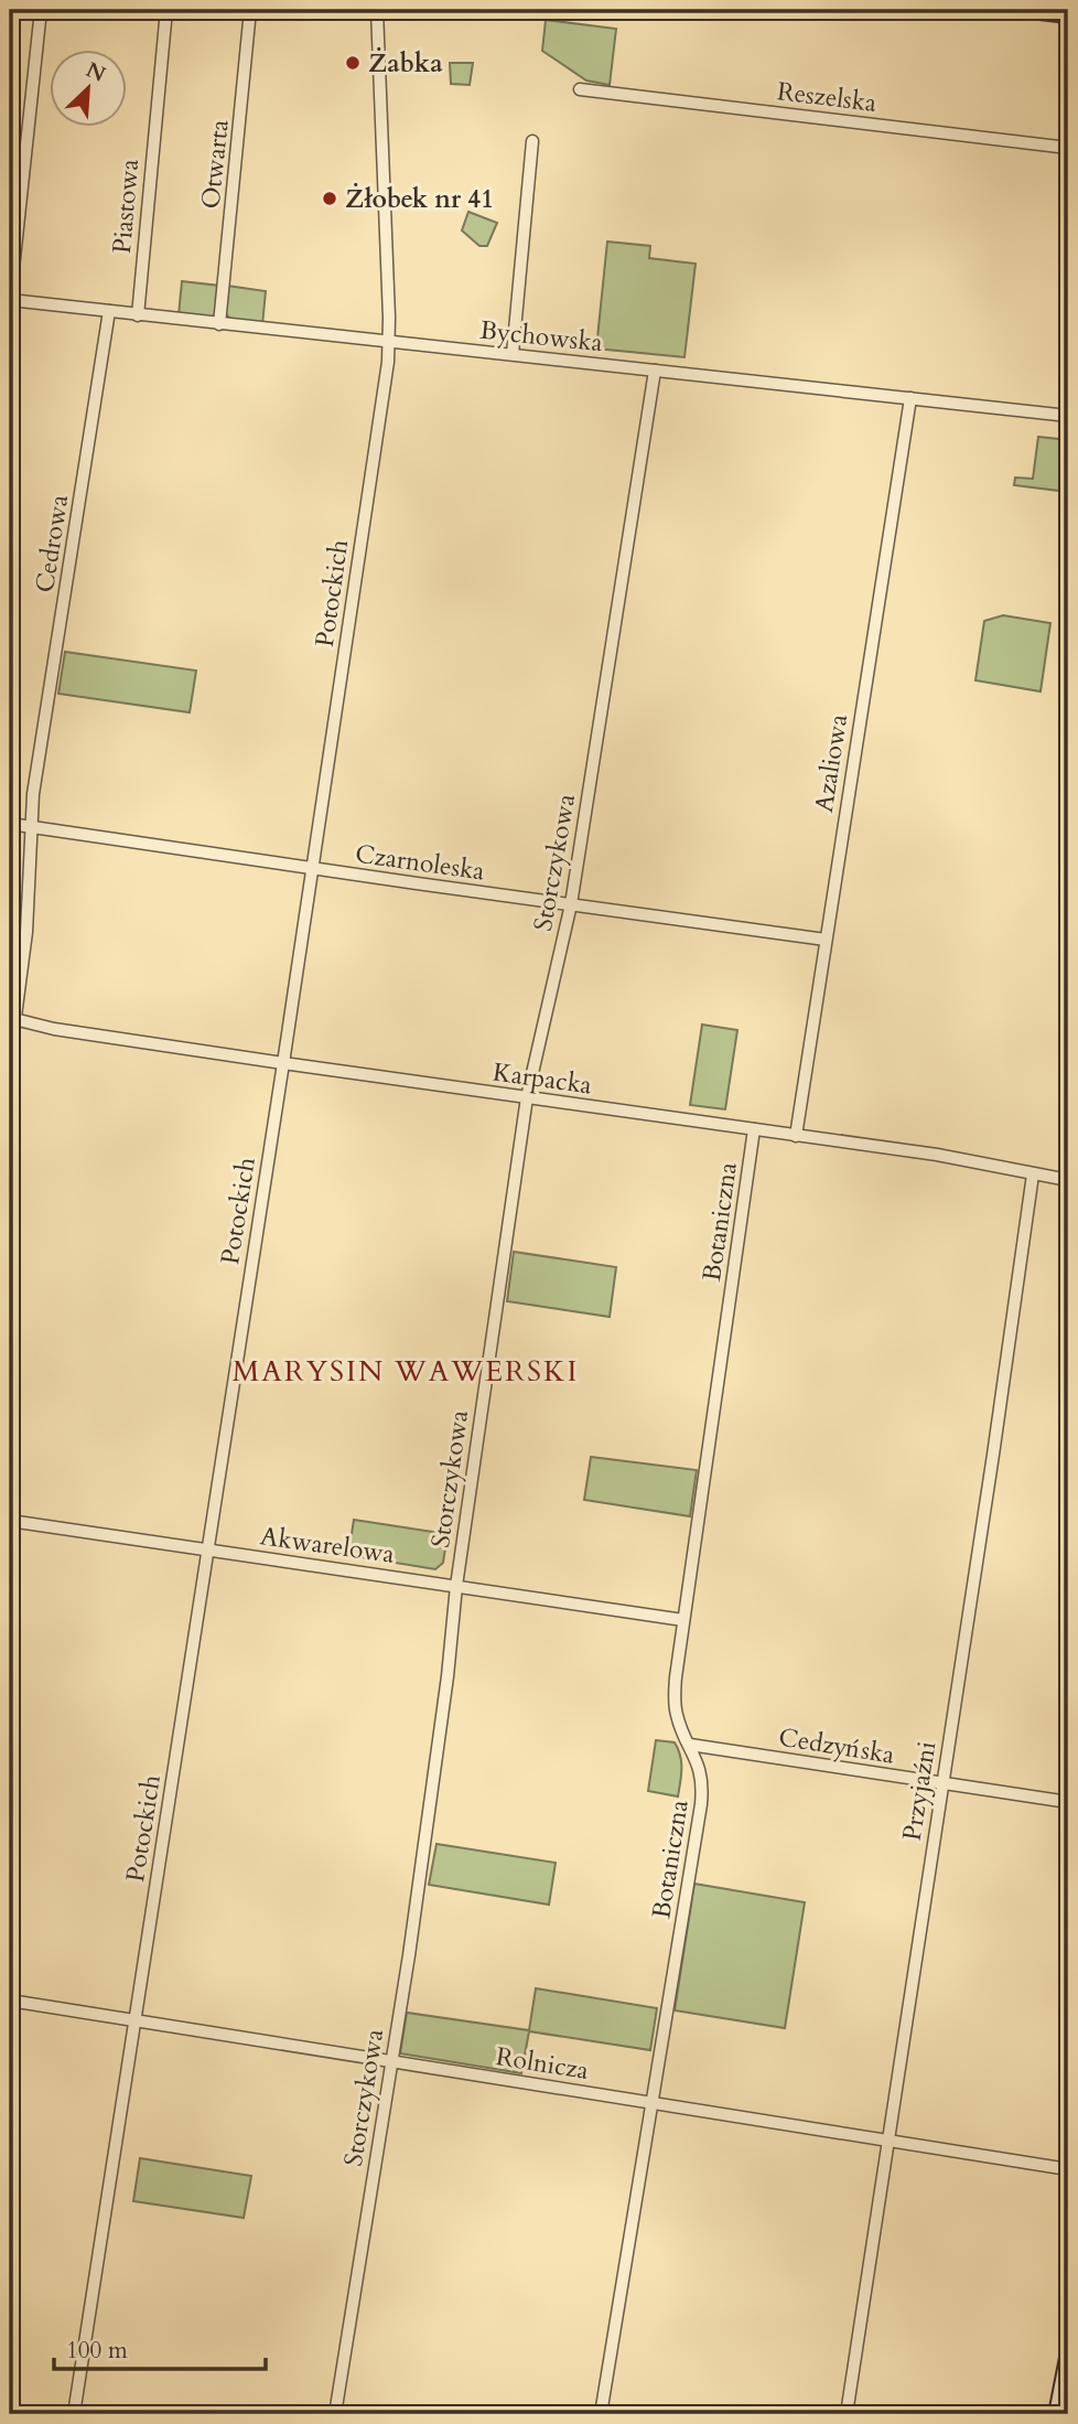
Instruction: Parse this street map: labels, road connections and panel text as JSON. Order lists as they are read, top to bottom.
{
  "streets": {
    "street": [
      "Reszelska",
      "Otwarta",
      "Piastowa",
      "Bychowska",
      "Cedrowa",
      "Potockich",
      "Azaliowa",
      "Czarnoleska",
      "Storczykowa",
      "Karpacka",
      "Botaniczna",
      "Akwarelowa",
      "Cedzyńska",
      "Przyjaźni",
      "Rolnicza"
    ]
  },
  "crossings": [
    ["Otwarta", "Bychowska"],
    ["Piastowa", "Bychowska"],
    ["Bychowska", "Cedrowa"],
    ["Bychowska", "Potockich"],
    ["Bychowska", "Azaliowa"],
    ["Bychowska", "Storczykowa"],
    ["Cedrowa", "Czarnoleska"],
    ["Cedrowa", "Karpacka"],
    ["Potockich", "Czarnoleska"],
    ["Potockich", "Karpacka"],
    ["Potockich", "Akwarelowa"],
    ["Potockich", "Rolnicza"],
    ["Azaliowa", "Czarnoleska"],
    ["Azaliowa", "Karpacka"],
    ["Czarnoleska", "Storczykowa"],
    ["Storczykowa", "Karpacka"],
    ["Storczykowa", "Akwarelowa"],
    ["Storczykowa", "Rolnicza"],
    ["Karpacka", "Botaniczna"],
    ["Karpacka", "Przyjaźni"],
    ["Botaniczna", "Akwarelowa"],
    ["Botaniczna", "Cedzyńska"],
    ["Botaniczna", "Rolnicza"],
    ["Cedzyńska", "Przyjaźni"],
    ["Przyjaźni", "Rolnicza"]
  ],
  "districts": ["MARYSIN WAWERSKI"],
  "places": ["Żabka", "Żłobek nr 41"],
  "scale_bar": "100 m",
  "north": "top right"
}
